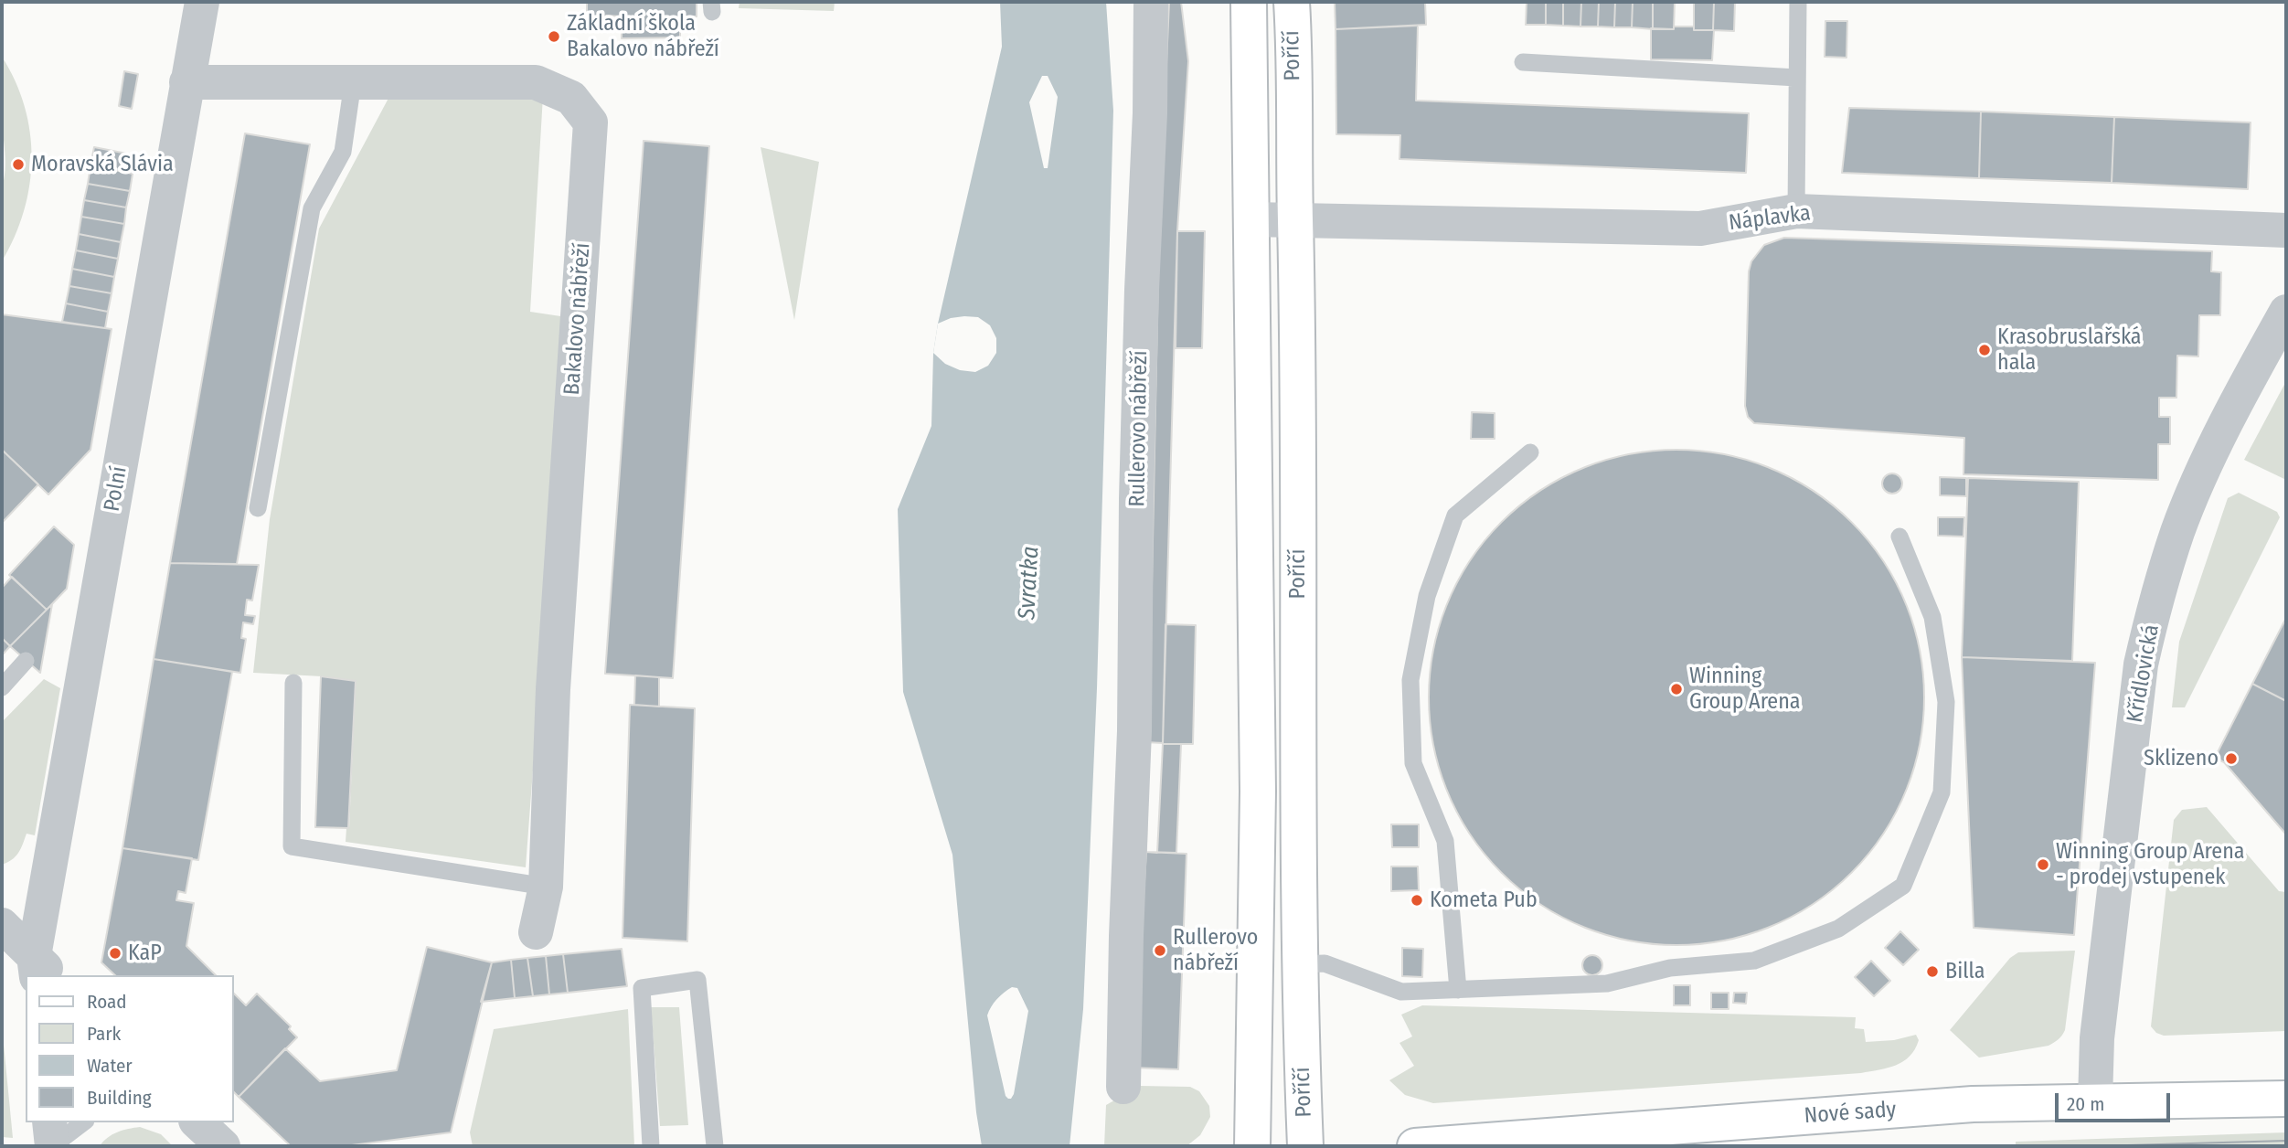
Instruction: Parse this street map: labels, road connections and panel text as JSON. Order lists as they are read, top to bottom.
{
  "streets": {
    "main road": ["Poříčí", "Nové sady"],
    "street": [
      "Náplavka",
      "Bakalovo nábřeží",
      "Rullerovo nábřeží",
      "Polní",
      "Křídlovická"
    ]
  },
  "crossings": [
    ["Poříčí", "Náplavka"],
    ["Bakalovo nábřeží", "Polní"],
    ["Křídlovická", "Nové sady"]
  ],
  "water": ["Svratka"],
  "places": [
    "Základní škola Bakalovo nábřeží",
    "Moravská Slávia",
    "Krasobruslařská hala",
    "Winning Group Arena",
    "Sklizeno",
    "Winning Group Arena - prodej vstupenek",
    "Kometa Pub",
    "Rullerovo nábřeží",
    "KaP",
    "Billa"
  ],
  "legend": [
    "Road",
    "Park",
    "Water",
    "Building"
  ],
  "scale_bar": "20 m"
}
